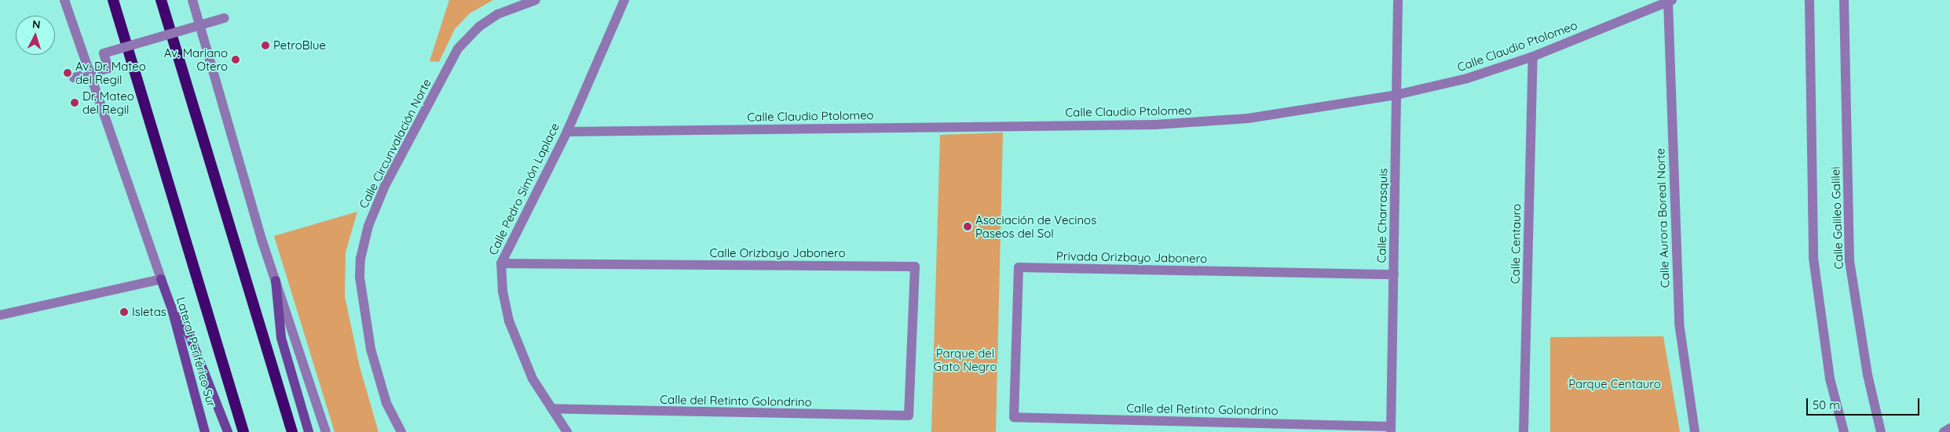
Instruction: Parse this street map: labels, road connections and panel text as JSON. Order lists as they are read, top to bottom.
{
  "streets": {
    "main road": ["Lateral Periférico Sur"],
    "street": [
      "Calle Claudio Ptolomeo",
      "Calle Circunvalación Norte",
      "Calle Pedro Simón Laplace",
      "Calle Charrasquis",
      "Calle Aurora Boreal Norte",
      "Calle Galileo Galilei",
      "Calle Centauro",
      "Calle Orizbayo Jabonero",
      "Privada Orizbayo Jabonero",
      "Calle del Retinto Golondrino"
    ]
  },
  "crossings": [
    ["Calle Claudio Ptolomeo", "Calle Pedro Simón Laplace"],
    ["Calle Claudio Ptolomeo", "Calle Charrasquis"],
    ["Calle Claudio Ptolomeo", "Calle Aurora Boreal Norte"],
    ["Calle Claudio Ptolomeo", "Calle Centauro"],
    ["Calle Pedro Simón Laplace", "Calle Orizbayo Jabonero"],
    ["Calle Pedro Simón Laplace", "Calle del Retinto Golondrino"],
    ["Calle Charrasquis", "Privada Orizbayo Jabonero"],
    ["Calle Charrasquis", "Calle del Retinto Golondrino"],
    ["Calle Orizbayo Jabonero", "Calle del Retinto Golondrino"],
    ["Privada Orizbayo Jabonero", "Calle del Retinto Golondrino"]
  ],
  "parks": ["Parque del Gato Negro", "Parque Centauro"],
  "places": [
    "PetroBlue",
    "Av. Mariano Otero",
    "Av. Dr. Mateo del Regil",
    "Dr. Mateo del Regil",
    "Asociación de Vecinos Paseos del Sol",
    "Isletas"
  ],
  "scale_bar": "50 m",
  "north": "top"
}
